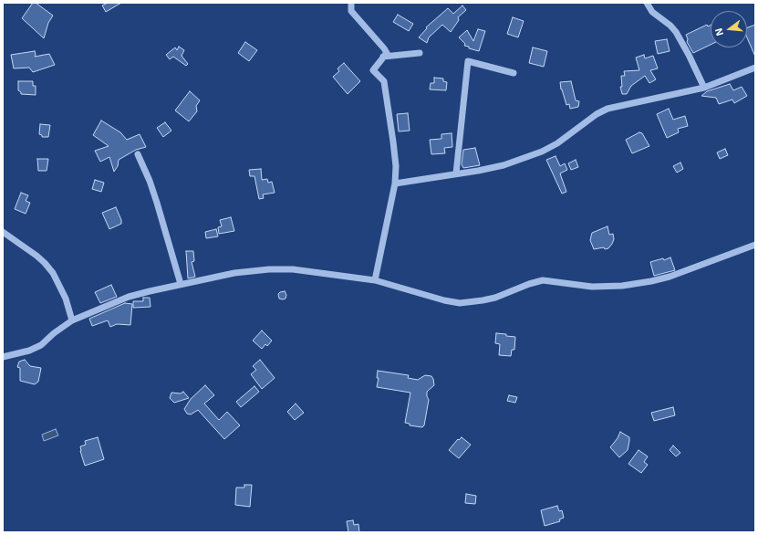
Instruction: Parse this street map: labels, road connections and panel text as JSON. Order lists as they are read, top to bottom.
{
  "north": "left"
}
